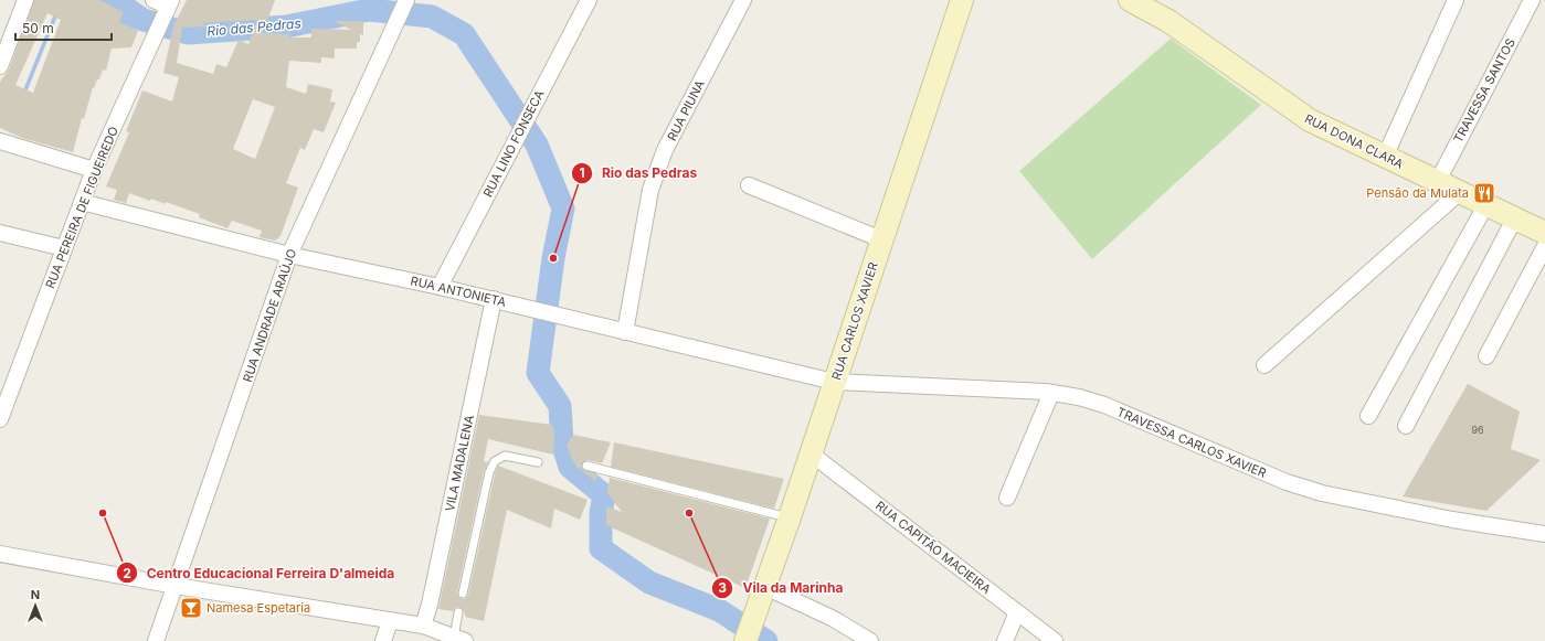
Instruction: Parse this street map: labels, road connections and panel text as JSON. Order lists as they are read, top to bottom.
{
  "streets": {
    "street": [
      "TRAVESSA SANTOS",
      "RUA PIUNA",
      "RUA DONA CLARA",
      "RUA LINO FONSECA",
      "RUA PEREIRA DE FIGUEIREDO",
      "RUA ANTONIETA",
      "RUA ANDRADE ARAÚJO",
      "RUA CARLOS XAVIER",
      "TRAVESSA CARLOS XAVIER",
      "VILA MADALENA",
      "RUA CAPITÃO MACIEIRA"
    ]
  },
  "crossings": [
    ["TRAVESSA SANTOS", "RUA DONA CLARA"],
    ["RUA PIUNA", "RUA ANTONIETA"],
    ["RUA LINO FONSECA", "RUA ANTONIETA"],
    ["RUA PEREIRA DE FIGUEIREDO", "RUA ANTONIETA"],
    ["RUA ANTONIETA", "RUA ANDRADE ARAÚJO"],
    ["RUA ANTONIETA", "RUA CARLOS XAVIER"],
    ["RUA ANTONIETA", "TRAVESSA CARLOS XAVIER"],
    ["RUA ANTONIETA", "VILA MADALENA"],
    ["RUA CARLOS XAVIER", "TRAVESSA CARLOS XAVIER"],
    ["RUA CARLOS XAVIER", "RUA CAPITÃO MACIEIRA"]
  ],
  "water": ["Rio das Pedras"],
  "places": {
    "restaurant": ["Pensão da Mulata"],
    "other": ["Rio das Pedras", "Centro Educacional Ferreira D'almeida", "Vila da Marinha"],
    "bar": ["Namesa Espetaria"]
  },
  "house_numbers": ["96"],
  "scale_bar": "50 m",
  "north": "top"
}
